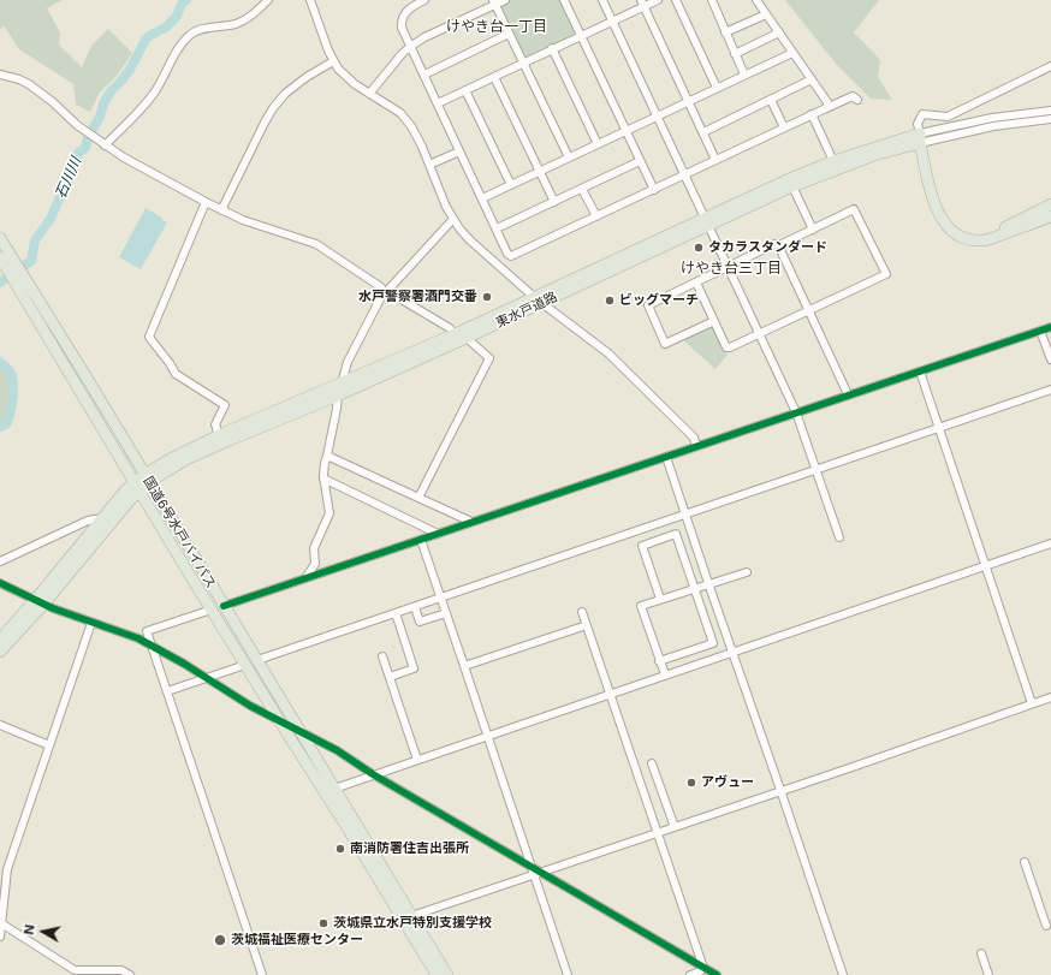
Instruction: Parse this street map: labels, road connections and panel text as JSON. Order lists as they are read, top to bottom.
{
  "streets": {
    "highway": ["東水戸道路", "国道6号水戸バイパス"]
  },
  "crossings": [
    ["東水戸道路", "国道6号水戸バイパス"]
  ],
  "districts": ["けやき台一丁目", "けやき台三丁目"],
  "water": ["石川川"],
  "places": [
    "タカラスタンダード",
    "水戸警察署酒門交番",
    "ビッグマーチ",
    "アヴュー",
    "南消防署住吉出張所",
    "茨城県立水戸特別支援学校",
    "茨城福祉医療センター"
  ],
  "north": "left"
}
